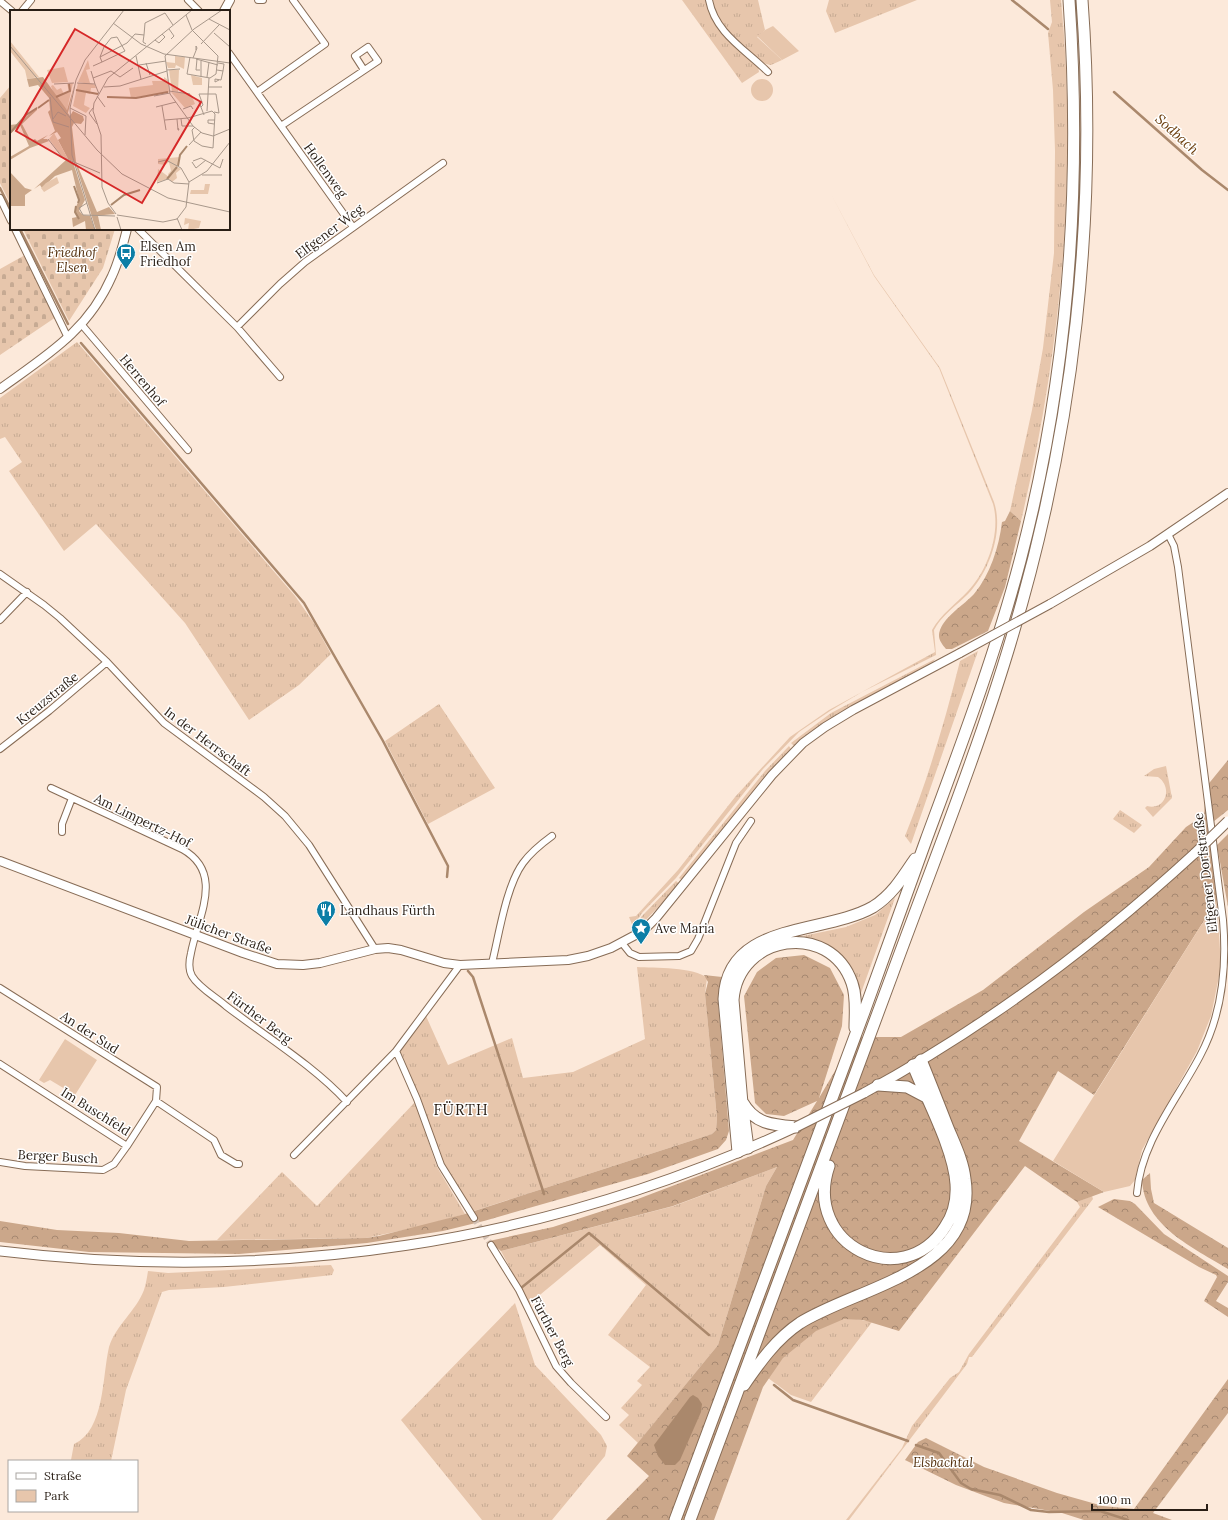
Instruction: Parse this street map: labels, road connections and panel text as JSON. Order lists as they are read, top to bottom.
{
  "streets": {
    "street": [
      "Hollenweg",
      "Elfgener Weg",
      "Herrenhof",
      "Kreuzstraße",
      "In der Herrschaft",
      "Am Limpertz-Hof",
      "Elfgener Dorfstraße",
      "Jülicher Straße",
      "Fürther Berg",
      "An der Sud",
      "Im Buschfeld",
      "Berger Busch"
    ]
  },
  "crossings": [
    ["Hollenweg", "Elfgener Weg"],
    ["Kreuzstraße", "In der Herrschaft"],
    ["In der Herrschaft", "Jülicher Straße"],
    ["Am Limpertz-Hof", "Jülicher Straße"],
    ["Am Limpertz-Hof", "Fürther Berg"],
    ["Elfgener Dorfstraße", "Jülicher Straße"],
    ["Jülicher Straße", "Fürther Berg"],
    ["An der Sud", "Im Buschfeld"],
    ["Im Buschfeld", "Berger Busch"]
  ],
  "districts": ["FÜRTH"],
  "water": ["Sodbach"],
  "parks": ["Friedhof Elsen", "Elsbachtal"],
  "places": {
    "bus stop": ["Elsen Am Friedhof"],
    "restaurant": ["Landhaus Fürth"],
    "place": ["Ave Maria"]
  },
  "legend": ["Straße", "Park"],
  "scale_bar": "100 m"
}
